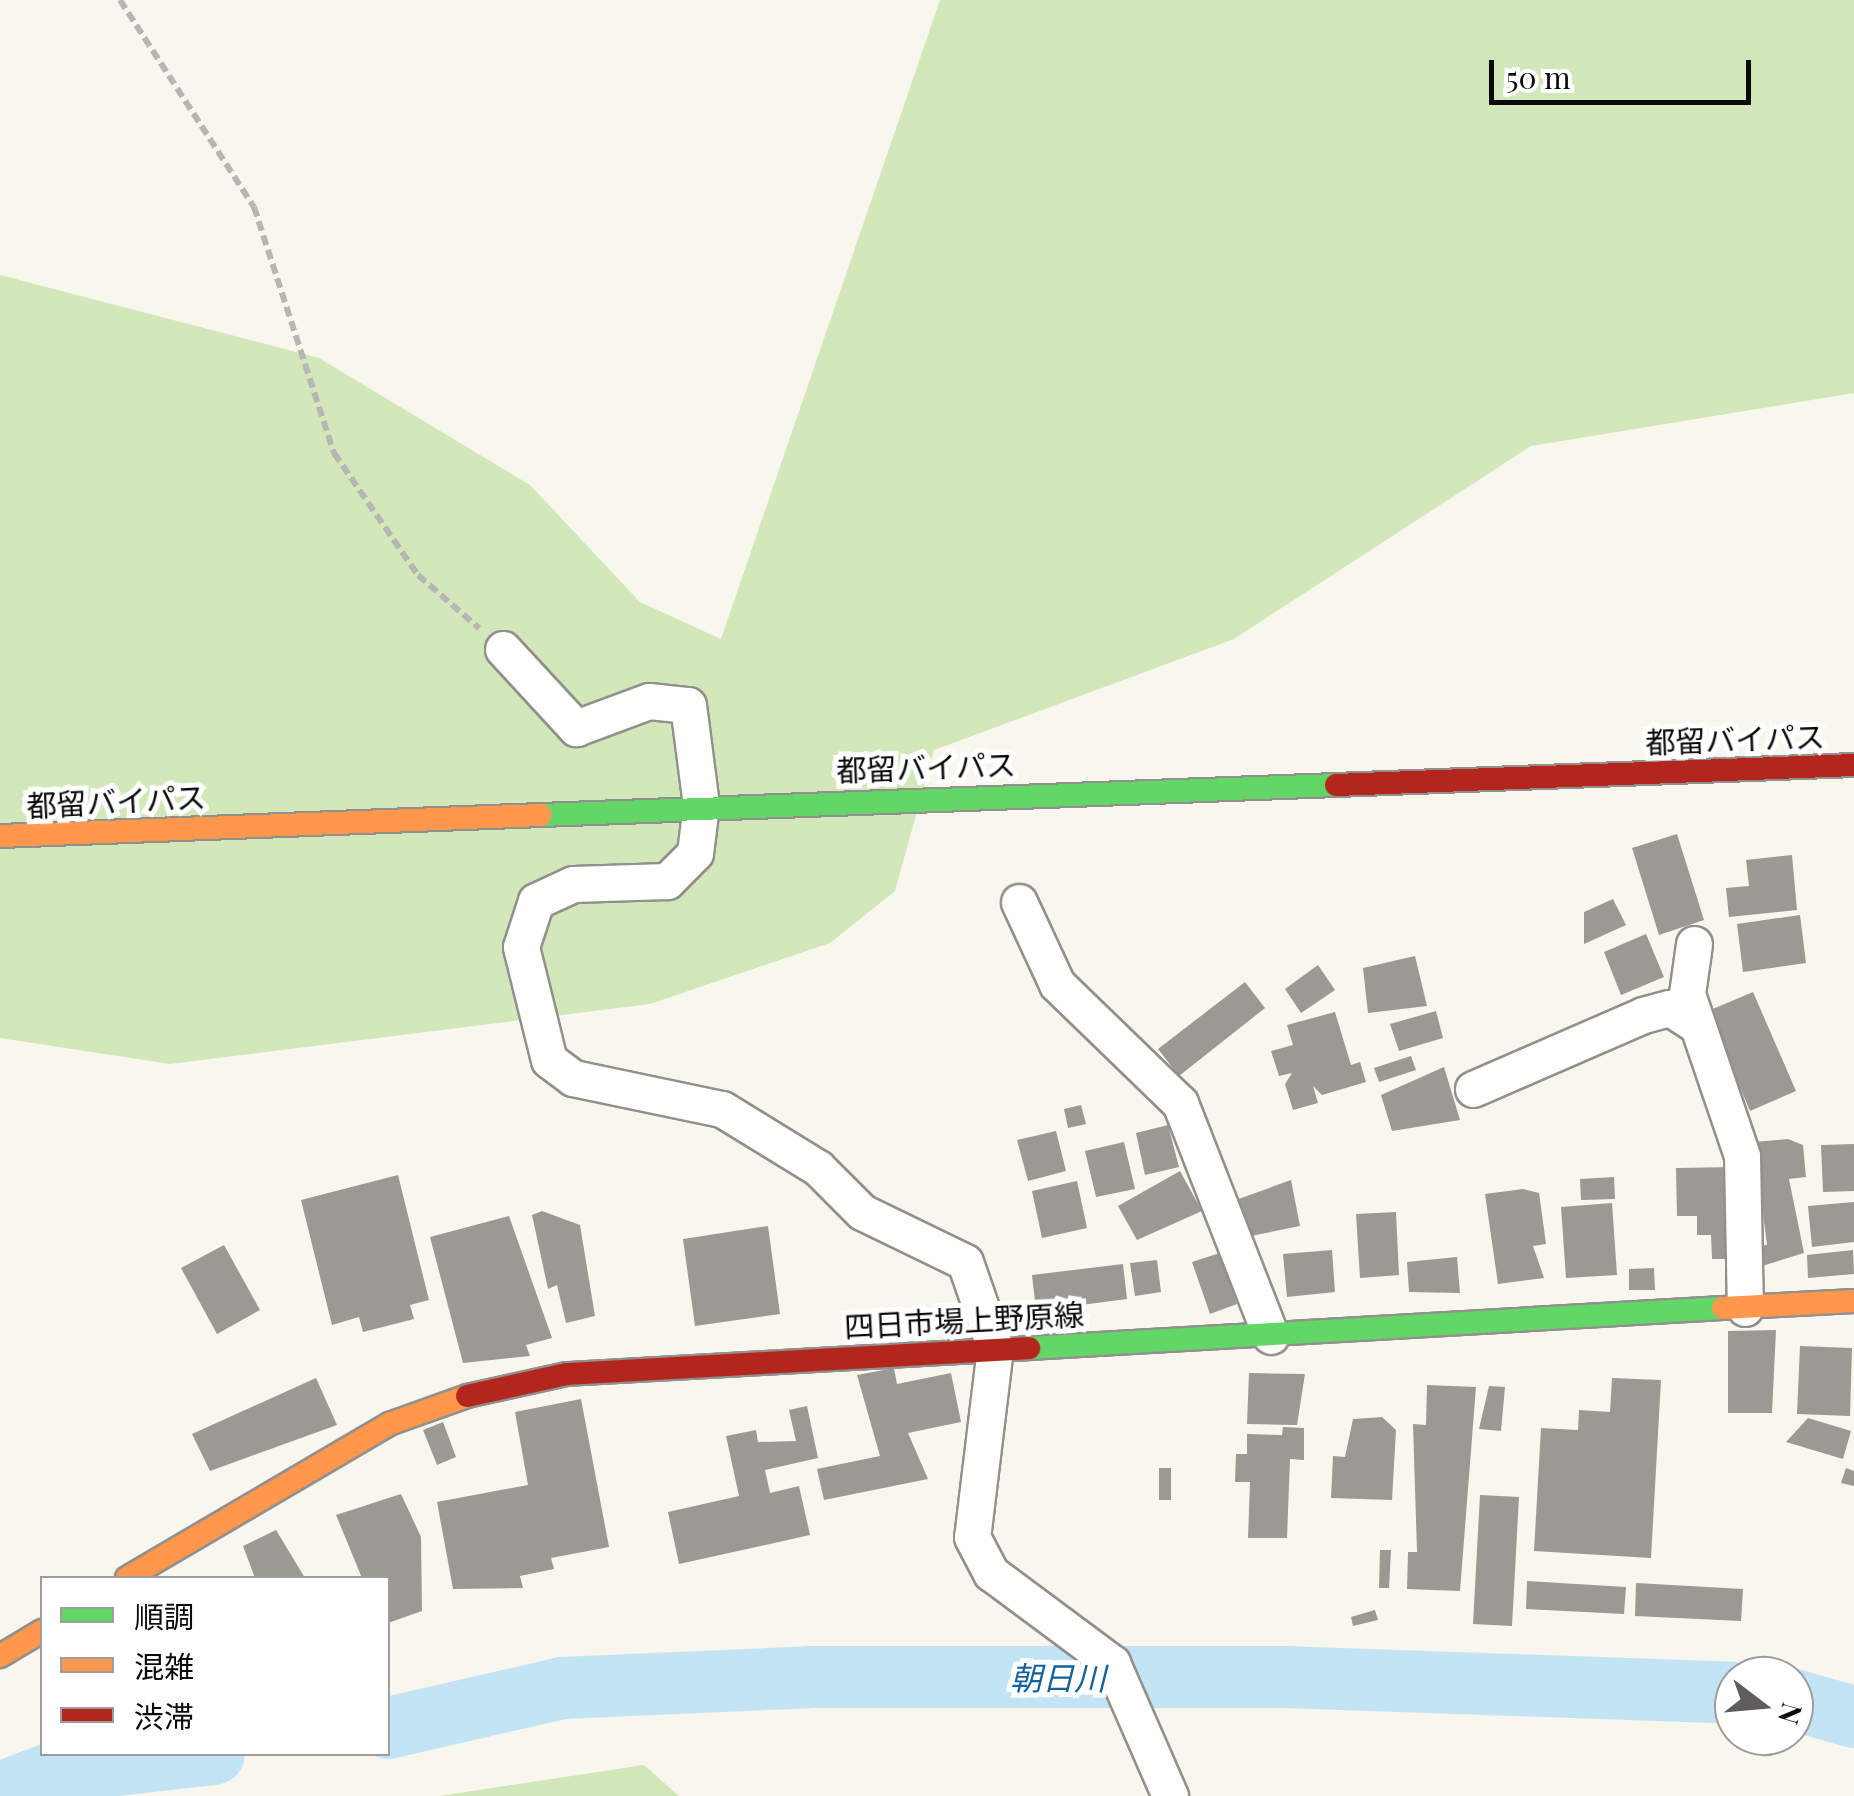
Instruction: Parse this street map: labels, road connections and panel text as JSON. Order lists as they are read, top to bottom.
{
  "streets": {
    "main road": ["都留バイパス", "四日市場上野原線"]
  },
  "water": ["朝日川"],
  "legend": ["順調", "混雑", "渋滞"],
  "scale_bar": "50 m",
  "north": "right"
}
